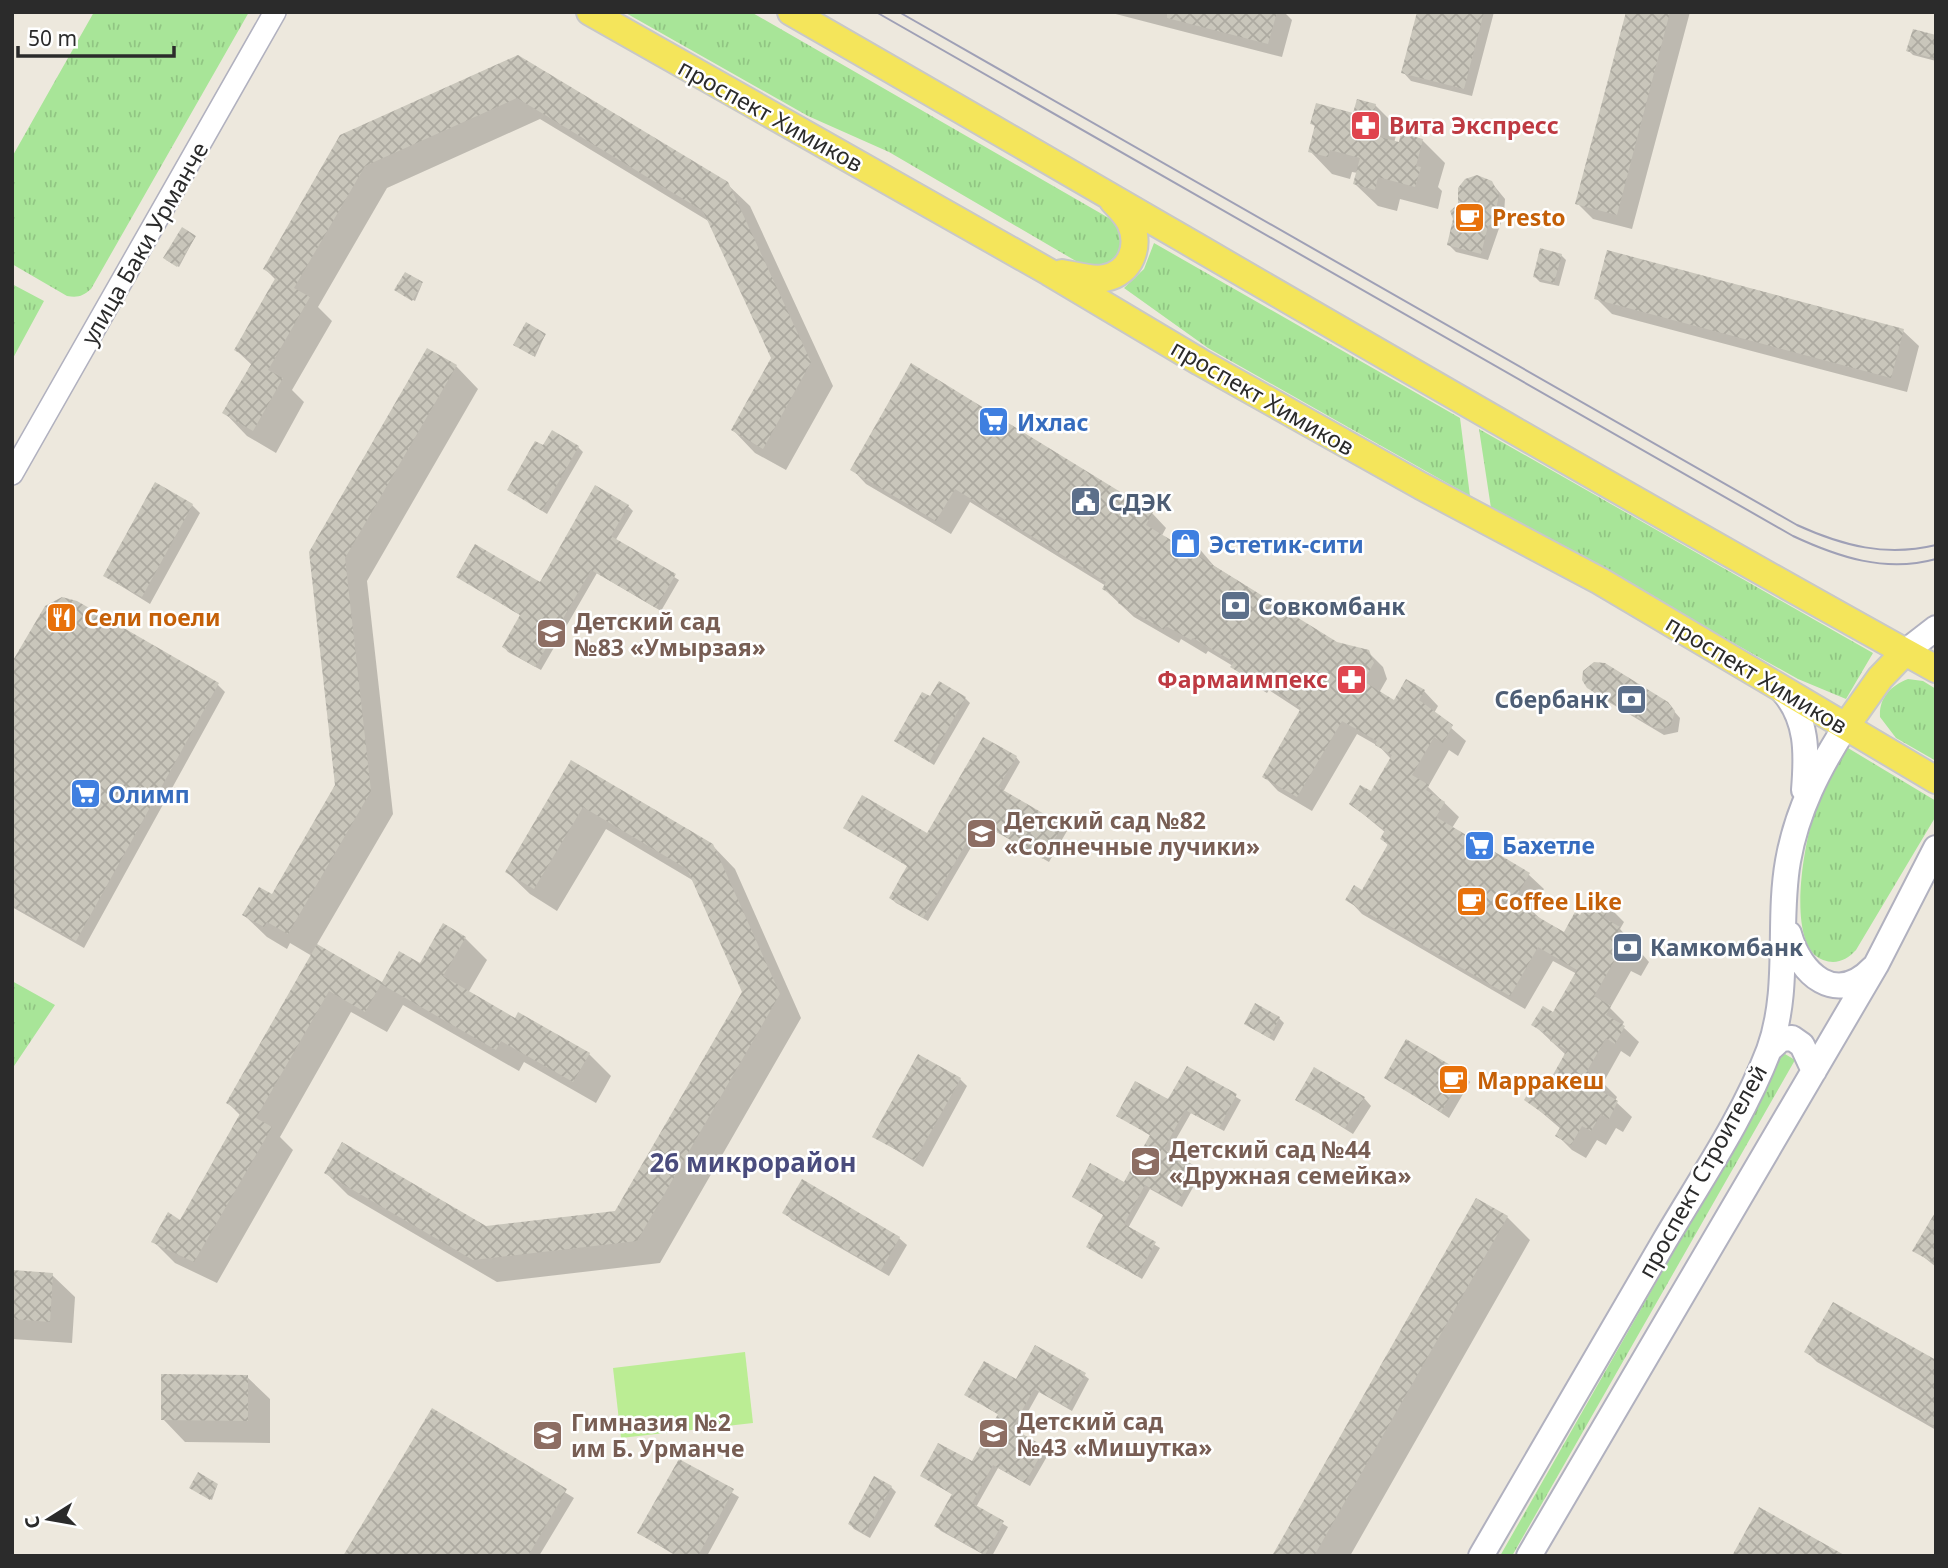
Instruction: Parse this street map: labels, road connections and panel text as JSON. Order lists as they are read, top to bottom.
{
  "streets": {
    "main road": ["проспект Химиков", "проспект Строителей"],
    "street": ["улица Баки Урманче"]
  },
  "crossings": [
    ["проспект Химиков", "проспект Строителей"]
  ],
  "districts": ["26 микрорайон"],
  "places": {
    "pharmacy": ["Вита Экспресс", "Фармаимпекс"],
    "cafe": ["Presto", "Coffee Like", "Марракеш"],
    "supermarket": ["Ихлас", "Олимп", "Бахетле"],
    "public building": ["СДЭК"],
    "shop": ["Эстетик-сити"],
    "bank": ["Совкомбанк", "Сбербанк", "Камкомбанк"],
    "restaurant": ["Сели поели"],
    "school or university": [
      "Детский сад №83 «Умырзая»",
      "Детский сад №82 «Солнечные лучики»",
      "Детский сад №44 «Дружная семейка»",
      "Детский сад №43 «Мишутка»",
      "Гимназия №2 им Б. Урманче"
    ]
  },
  "scale_bar": "50 m",
  "north": "left"
}
